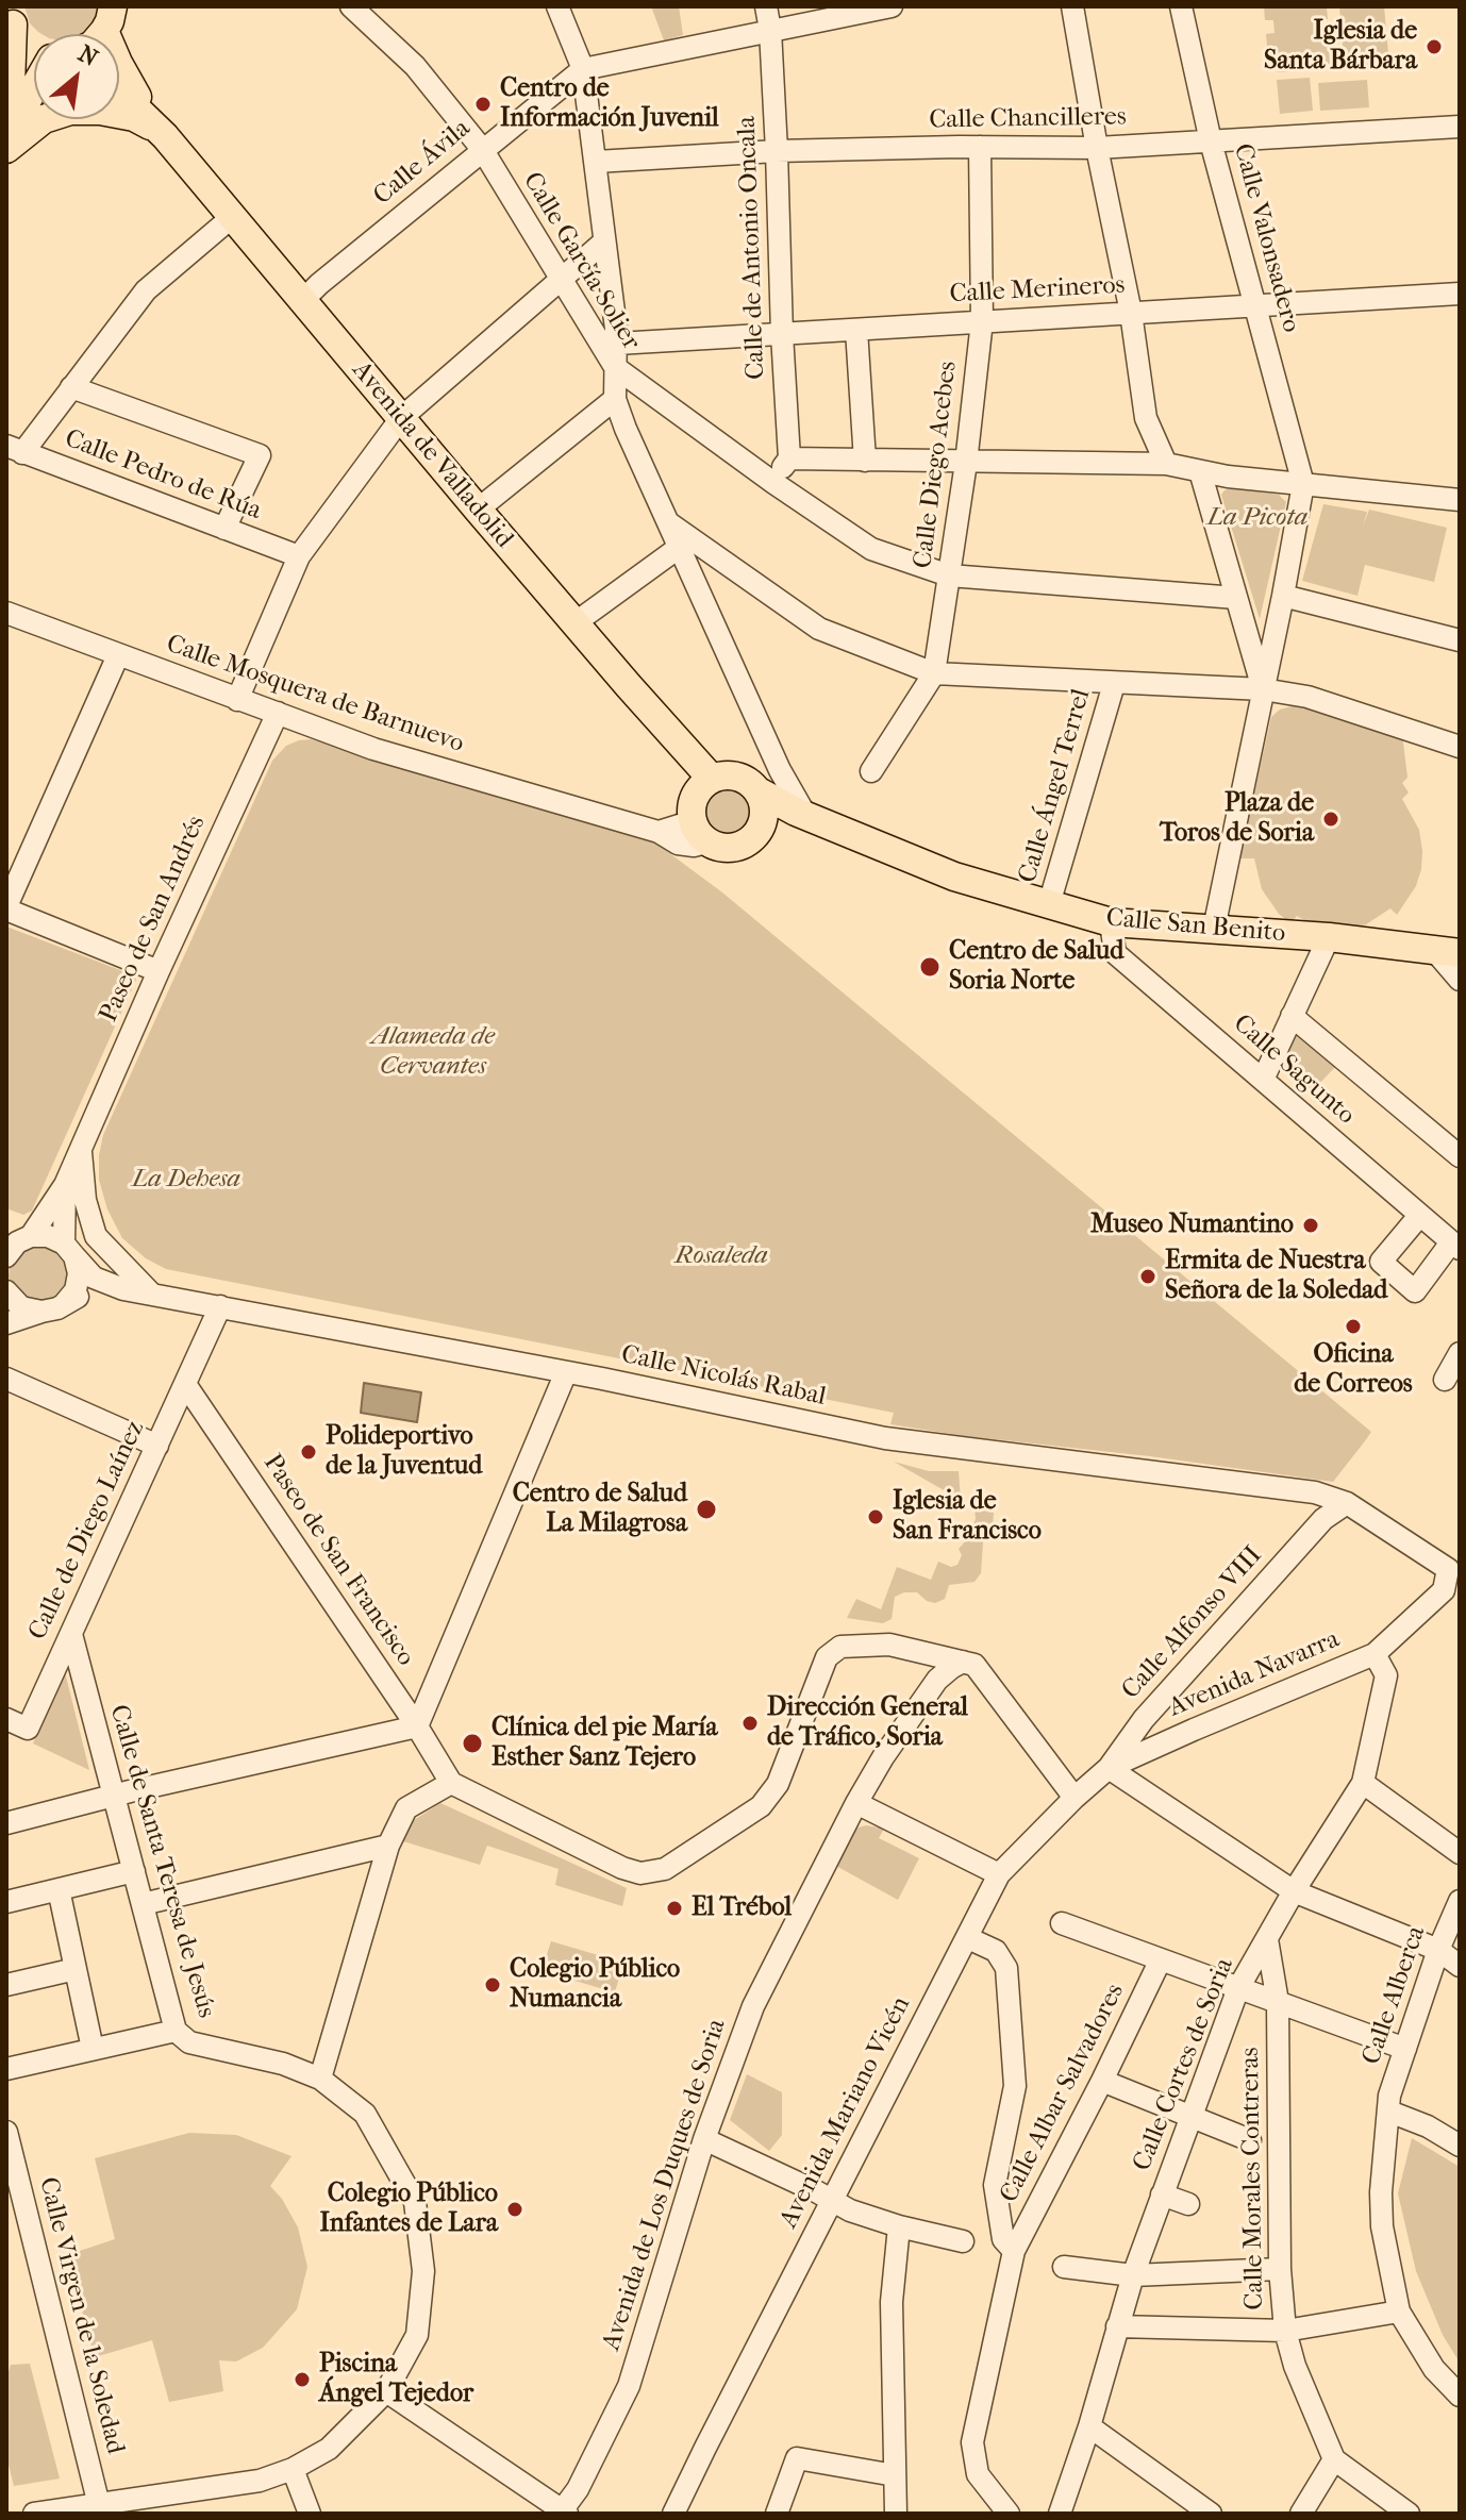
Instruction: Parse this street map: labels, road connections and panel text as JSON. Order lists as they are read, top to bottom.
{
  "streets": {
    "main road": ["Avenida de Valladolid", "Calle San Benito"],
    "street": [
      "Calle Chancilleres",
      "Calle Ávila",
      "Calle Valonsadero",
      "Calle de Antonio Oncala",
      "Calle García Solier",
      "Calle Merineros",
      "Calle Diego Acebes",
      "Calle Pedro de Rúa",
      "Calle Mosquera de Barnuevo",
      "Calle Ángel Terrel",
      "Paseo de San Andrés",
      "Calle Sagunto",
      "Calle Nicolás Rabal",
      "Calle de Diego Laínez",
      "Paseo de San Francisco",
      "Calle Alfonso VIII",
      "Avenida Navarra",
      "Calle de Santa Teresa de Jesús",
      "Calle Alberca",
      "Calle Cortes de Soria",
      "Calle Albar Salvadores",
      "Avenida Mariano Vicén",
      "Calle Morales Contreras",
      "Avenida de Los Duques de Soria",
      "Calle Virgen de la Soledad"
    ]
  },
  "crossings": [
    ["Calle Chancilleres", "Calle Valonsadero"],
    ["Calle Chancilleres", "Calle de Antonio Oncala"],
    ["Calle Chancilleres", "Calle Diego Acebes"],
    ["Calle Ávila", "Calle García Solier"],
    ["Calle Ávila", "Avenida de Valladolid"],
    ["Calle Valonsadero", "Calle Merineros"],
    ["Calle de Antonio Oncala", "Calle Merineros"],
    ["Calle García Solier", "Calle San Benito"],
    ["Calle Merineros", "Calle Diego Acebes"],
    ["Avenida de Valladolid", "Calle Mosquera de Barnuevo"],
    ["Avenida de Valladolid", "Calle San Benito"],
    ["Calle Mosquera de Barnuevo", "Paseo de San Andrés"],
    ["Calle Mosquera de Barnuevo", "Calle San Benito"],
    ["Calle Ángel Terrel", "Calle San Benito"],
    ["Paseo de San Andrés", "Calle Nicolás Rabal"],
    ["Calle San Benito", "Calle Sagunto"],
    ["Calle Nicolás Rabal", "Calle de Diego Laínez"],
    ["Calle Nicolás Rabal", "Calle Alfonso VIII"],
    ["Calle de Diego Laínez", "Paseo de San Francisco"],
    ["Calle de Diego Laínez", "Calle de Santa Teresa de Jesús"],
    ["Calle Alfonso VIII", "Avenida Navarra"],
    ["Calle Alfonso VIII", "Avenida Mariano Vicén"],
    ["Avenida Navarra", "Calle Cortes de Soria"],
    ["Avenida Navarra", "Avenida Mariano Vicén"],
    ["Calle de Santa Teresa de Jesús", "Calle Virgen de la Soledad"],
    ["Calle Cortes de Soria", "Calle Morales Contreras"]
  ],
  "parks": [
    "La Picota",
    "Alameda de Cervantes",
    "La Dehesa",
    "Rosaleda"
  ],
  "places": [
    "Iglesia de Santa Bárbara",
    "Centro de Información Juvenil",
    "Plaza de Toros de Soria",
    "Centro de Salud Soria Norte",
    "Museo Numantino",
    "Ermita de Nuestra Señora de la Soledad",
    "Oficina de Correos",
    "Polideportivo de la Juventud",
    "Centro de Salud La Milagrosa",
    "Iglesia de San Francisco",
    "Dirección General de Tráfico, Soria",
    "Clínica del pie María Esther Sanz Tejero",
    "El Trébol",
    "Colegio Público Numancia",
    "Colegio Público Infantes de Lara",
    "Piscina Ángel Tejedor"
  ],
  "north": "top right"
}
